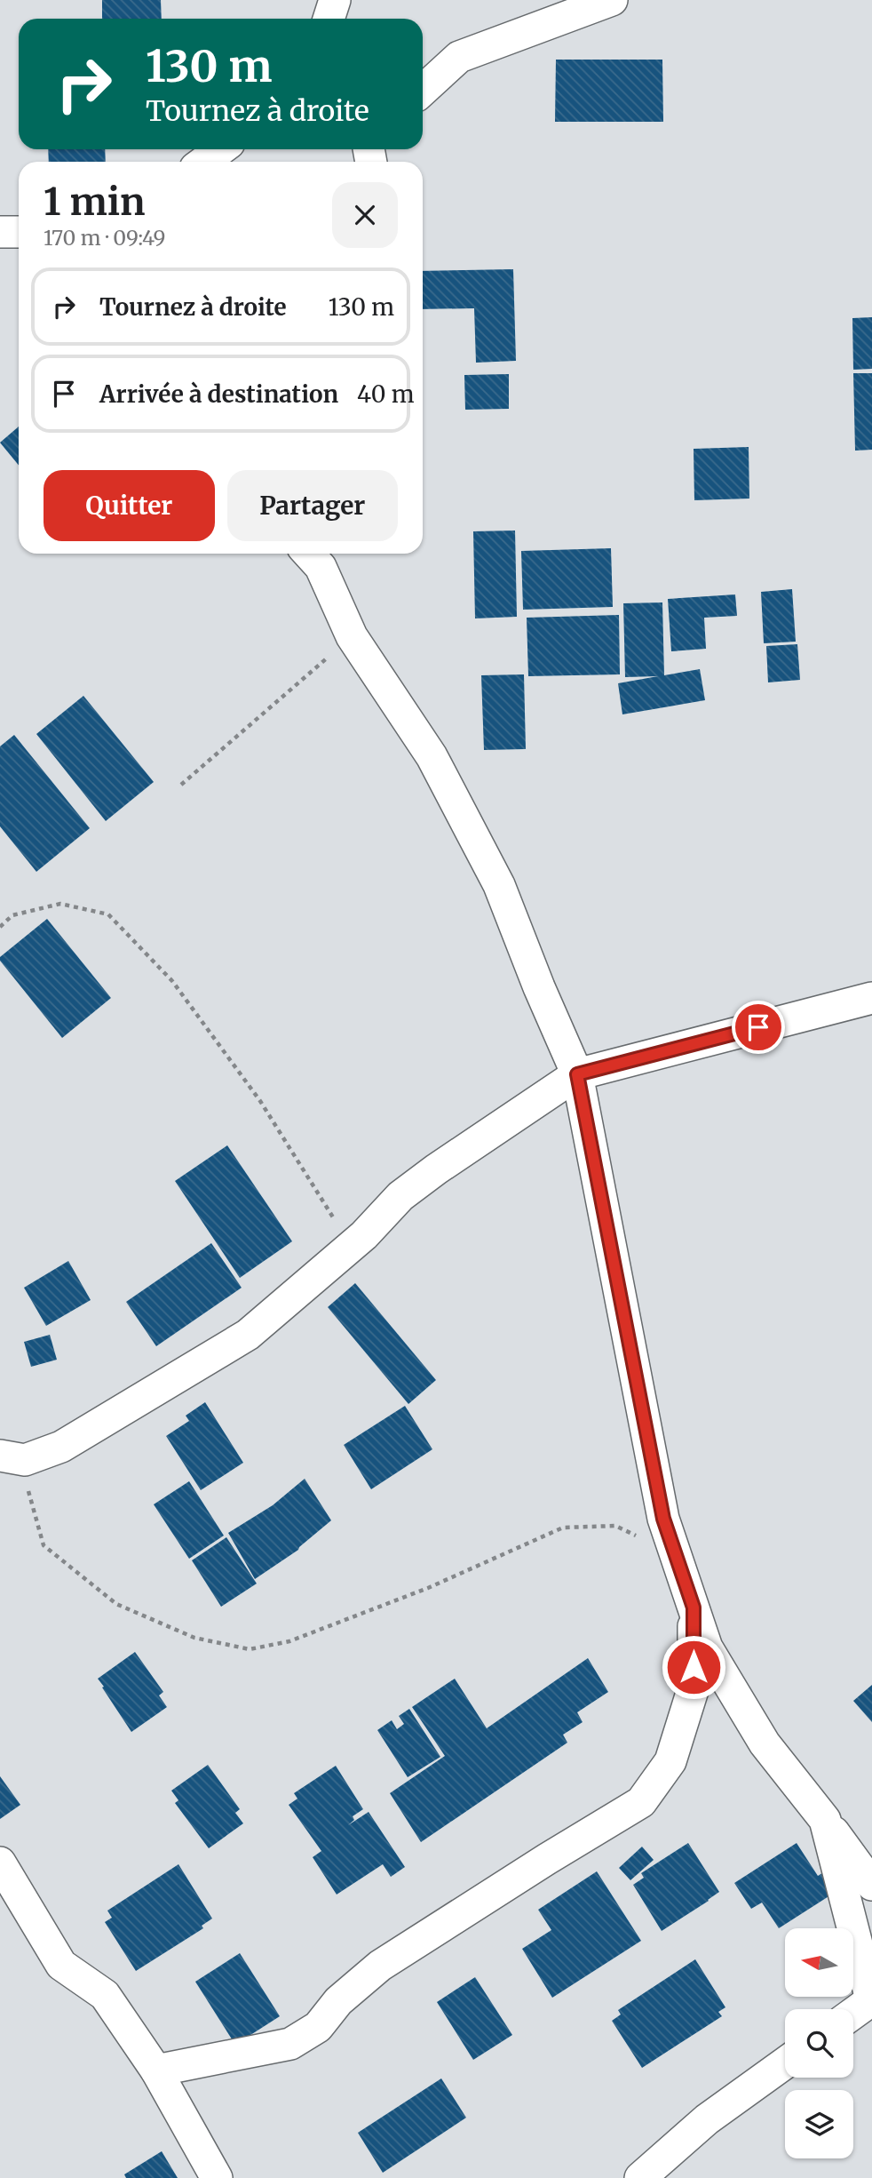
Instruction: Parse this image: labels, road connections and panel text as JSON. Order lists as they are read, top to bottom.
{
  "north": "left",
  "page": {
    "turn": ["130 m", "Tournez à droite"],
    "heading": ["1 min", "170 m · 09:49"],
    "list": [
      {
        "name": "Tournez à droite",
        "value": "130 m"
      },
      {
        "name": "Arrivée à destination",
        "value": "40 m"
      }
    ],
    "buttons": ["Quitter", "Partager"]
  }
}
